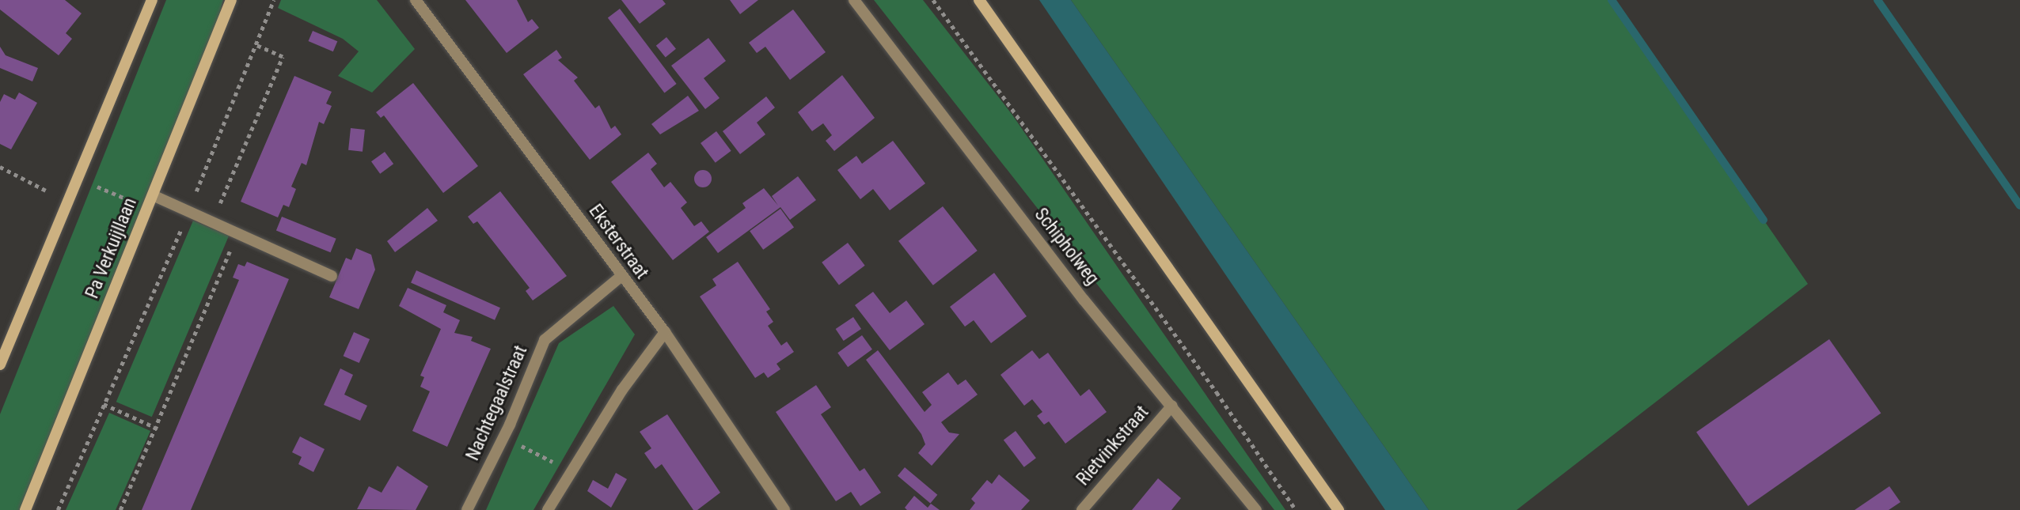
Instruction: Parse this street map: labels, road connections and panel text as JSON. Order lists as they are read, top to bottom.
{
  "streets": {
    "street": [
      "Eksterstraat",
      "Schipholweg",
      "Pa Verkuijllaan",
      "Nachtegaalstraat",
      "Rietvinkstraat"
    ]
  },
  "crossings": [
    ["Eksterstraat", "Nachtegaalstraat"],
    ["Schipholweg", "Rietvinkstraat"]
  ]
}
